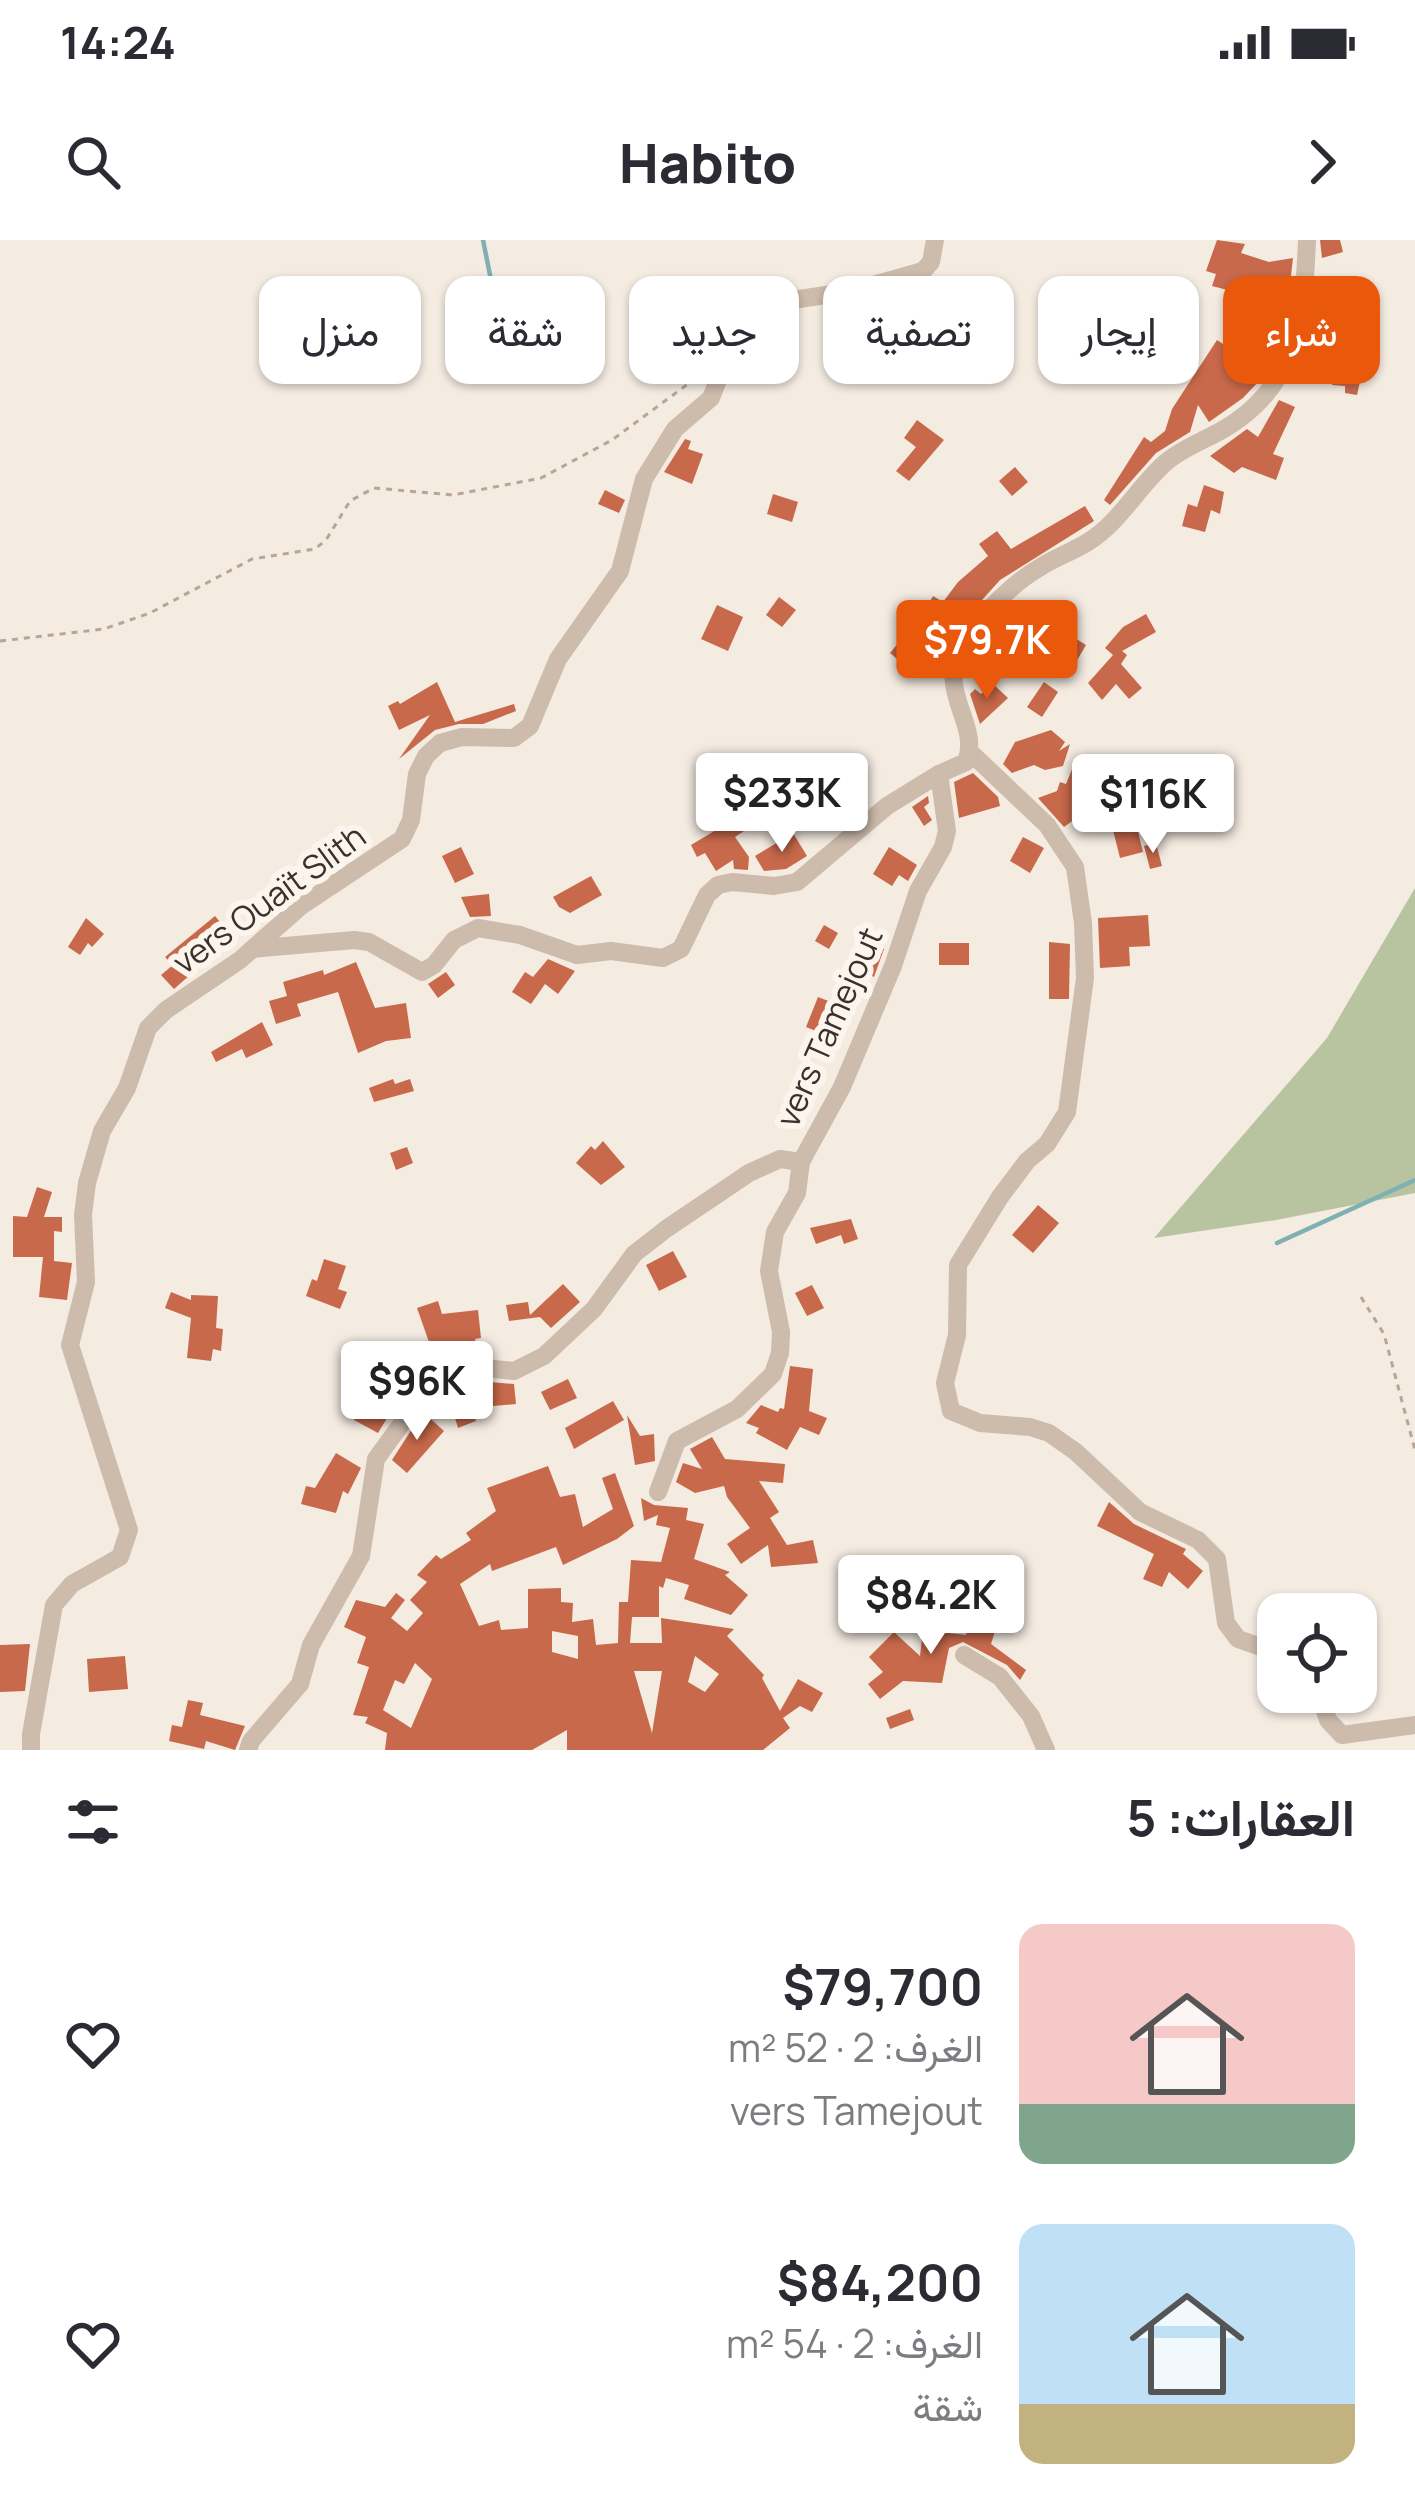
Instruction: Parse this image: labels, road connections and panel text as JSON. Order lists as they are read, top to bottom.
{
  "streets": {
    "street": ["vers Ouaït Slith", "vers Tamejout"]
  },
  "page": {
    "status": "14:24",
    "header": "Habito",
    "chip": [
      "شراء",
      "إيجار",
      "تصفية",
      "جديد",
      "شقة",
      "منزل"
    ],
    "price": [
      "$79.7K",
      "$233K",
      "$116K",
      "$96K",
      "$84.2K"
    ],
    "heading": "العقارات: 5",
    "list": [
      {
        "name": "$79,700",
        "note": "الغرف: 2 · 52 m² · vers Tamejout"
      },
      {
        "name": "$84,200",
        "note": "الغرف: 2 · 54 m² · شقة"
      }
    ]
  }
}
